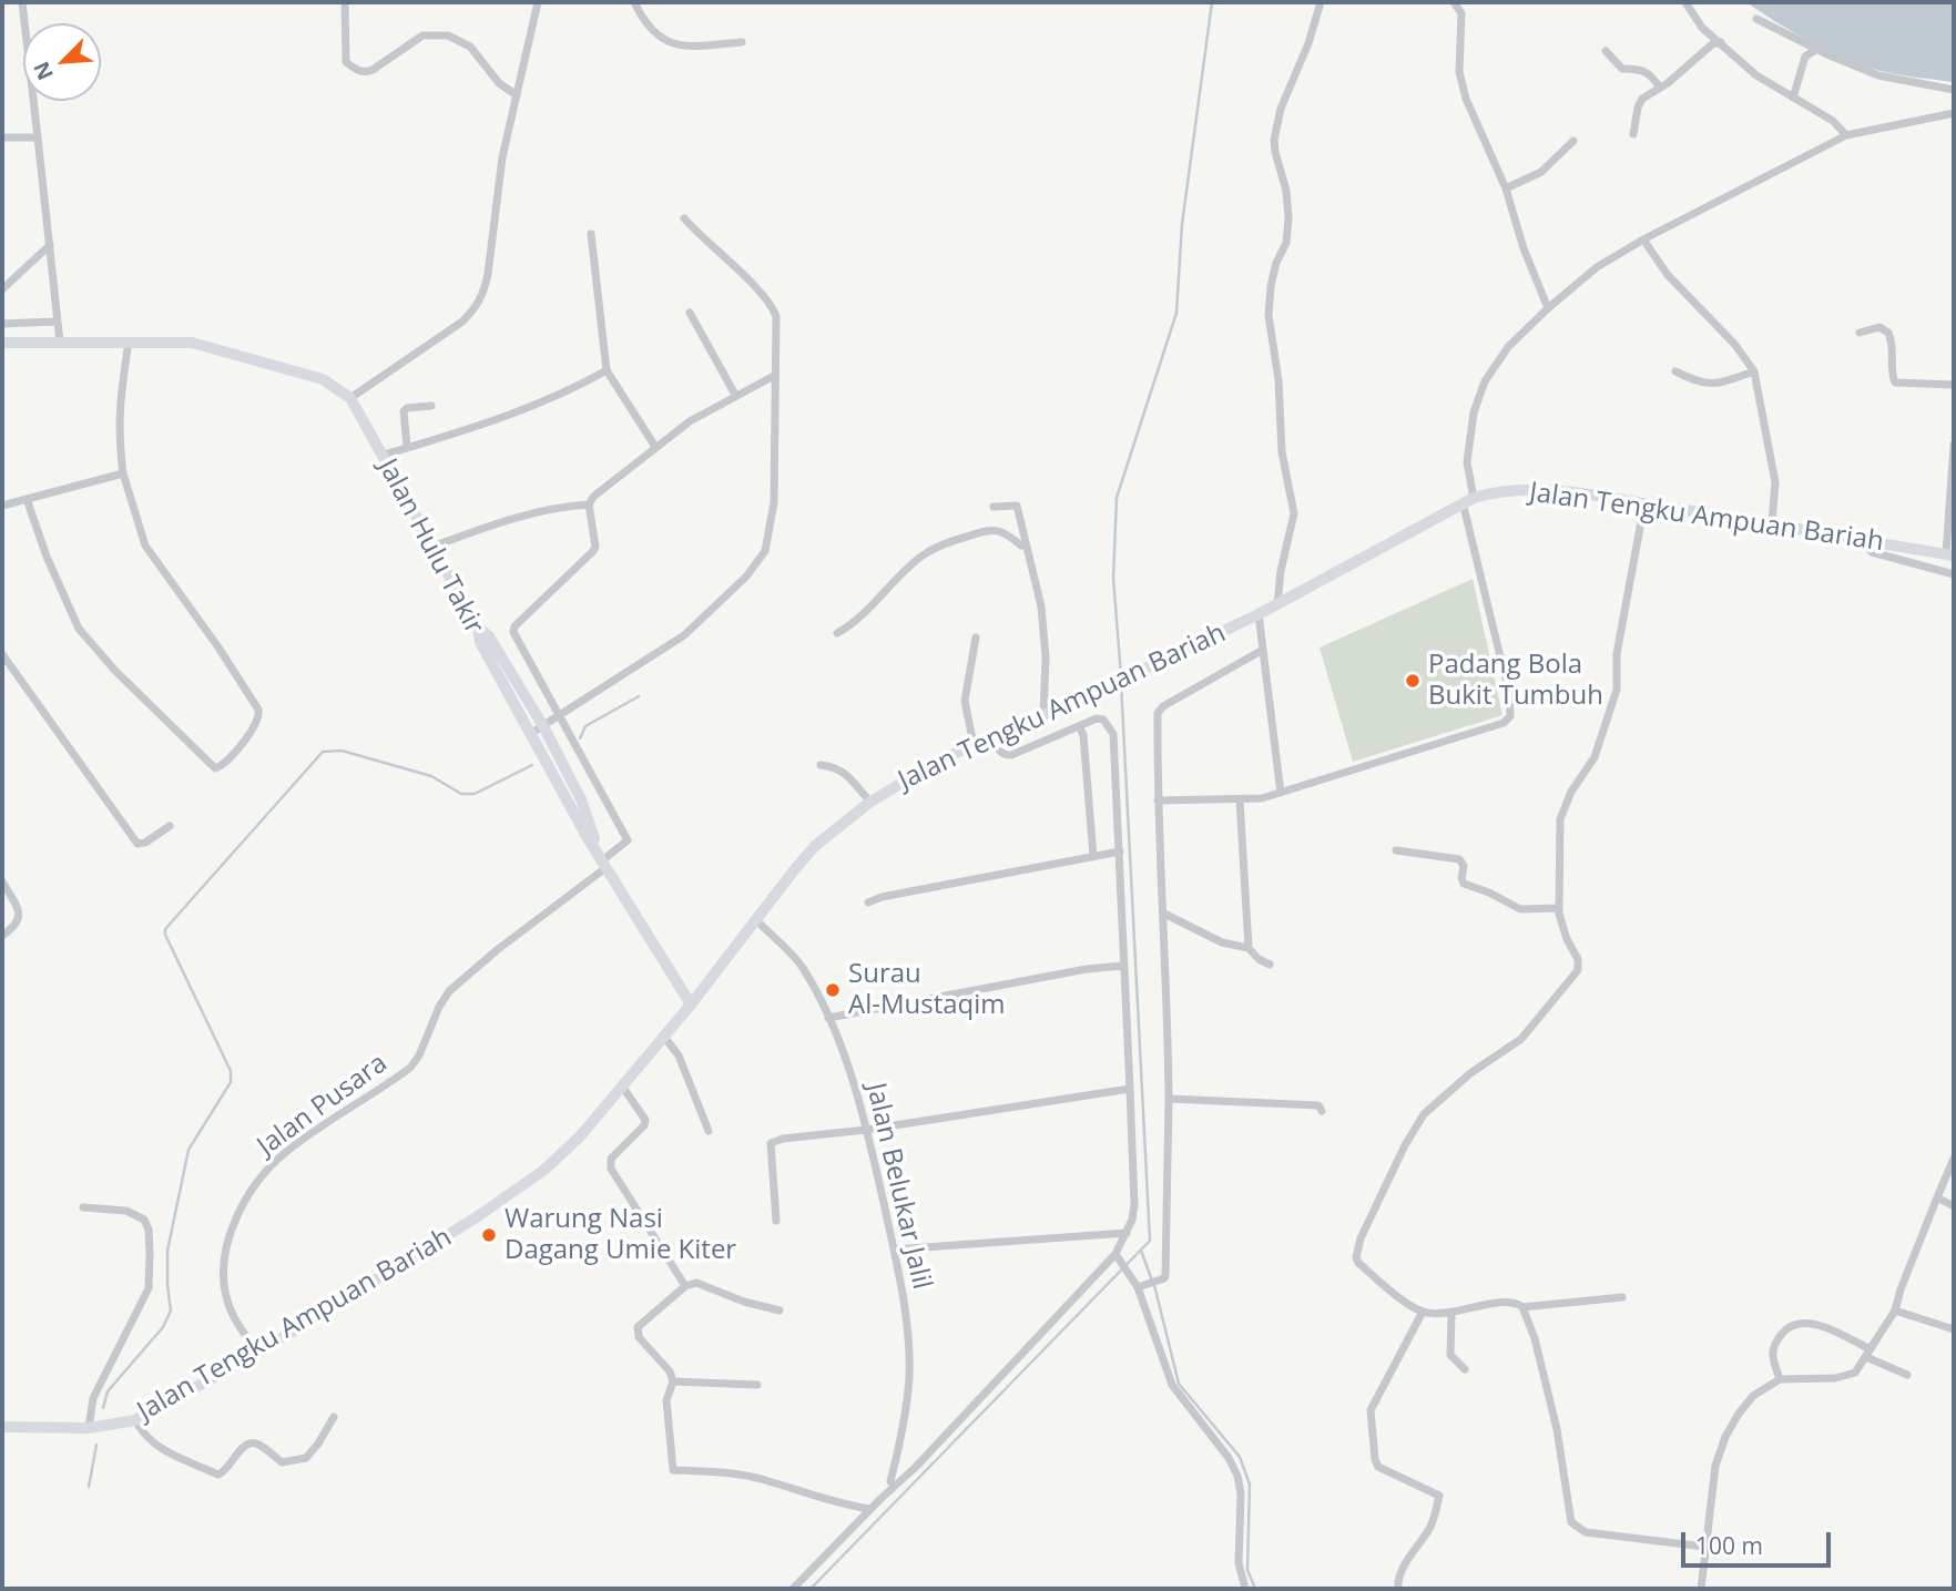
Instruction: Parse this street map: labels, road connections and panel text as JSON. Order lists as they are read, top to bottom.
{
  "streets": {
    "main road": ["Jalan Tengku Ampuan Bariah", "Jalan Hulu Takir"],
    "street": ["Jalan Pusara", "Jalan Belukar Jalil"]
  },
  "crossings": [
    ["Jalan Tengku Ampuan Bariah", "Jalan Hulu Takir"],
    ["Jalan Tengku Ampuan Bariah", "Jalan Pusara"],
    ["Jalan Tengku Ampuan Bariah", "Jalan Belukar Jalil"],
    ["Jalan Hulu Takir", "Jalan Pusara"]
  ],
  "places": ["Padang Bola Bukit Tumbuh", "Surau Al-Mustaqim", "Warung Nasi Dagang Umie Kiter"],
  "scale_bar": "100 m",
  "north": "bottom left"
}
